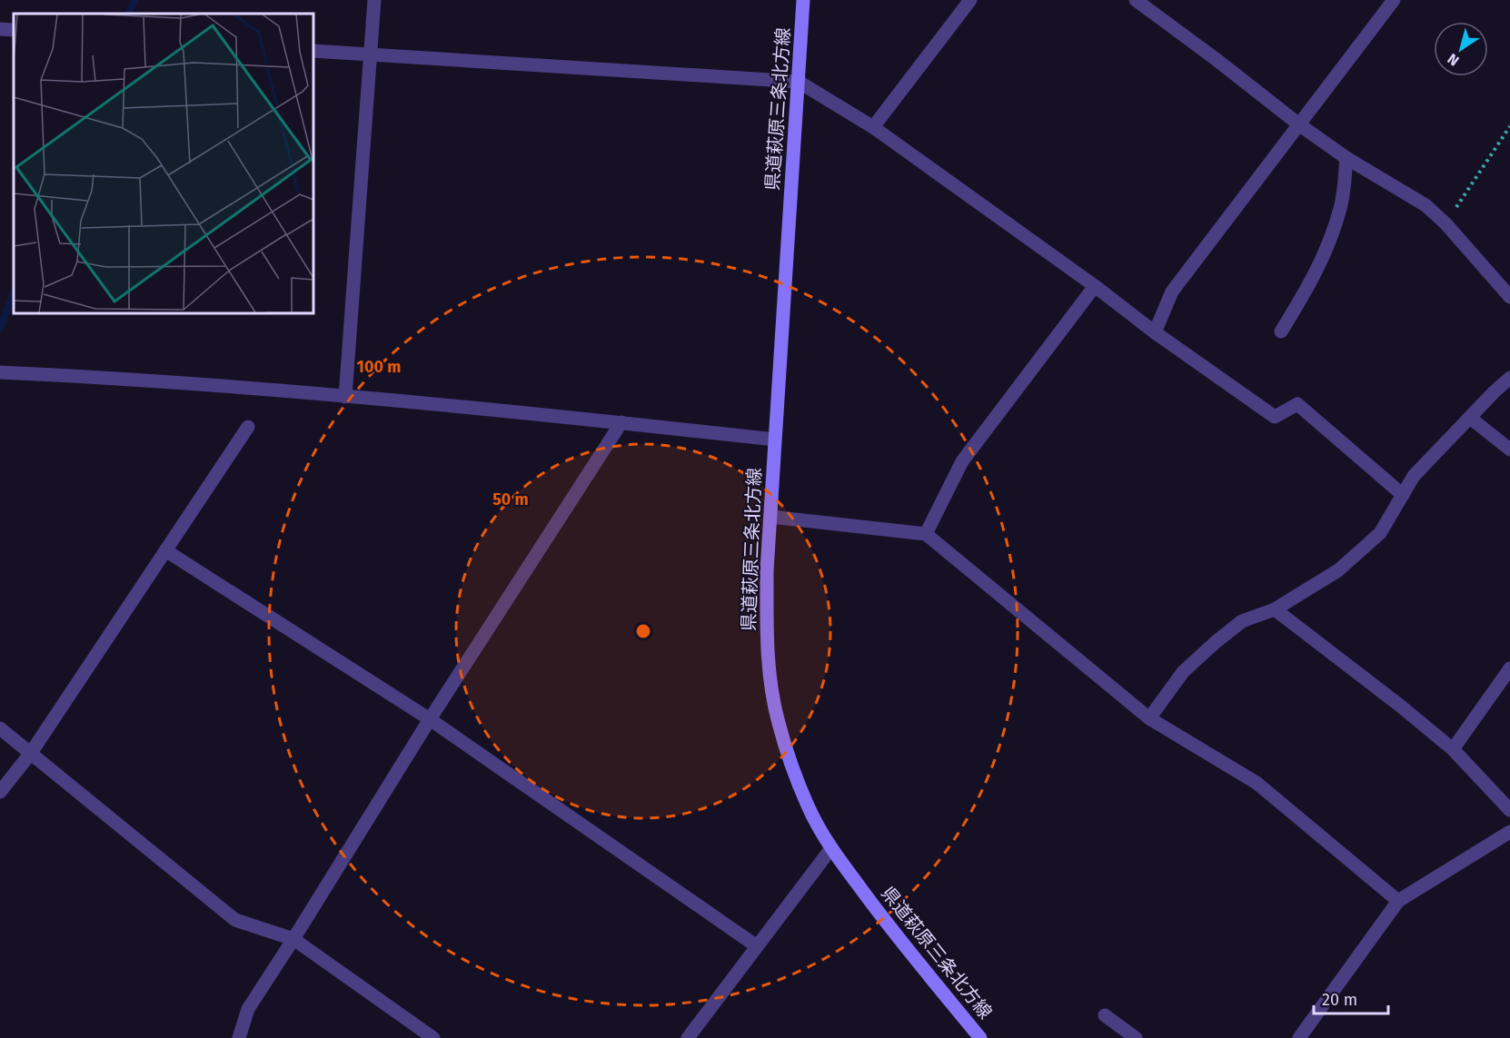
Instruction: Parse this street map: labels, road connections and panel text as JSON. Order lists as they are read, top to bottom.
{
  "streets": {
    "main road": ["県道萩原三条北方線"]
  },
  "scale_bar": "20 m",
  "north": "bottom left",
  "rings": ["100 m", "50 m"]
}
